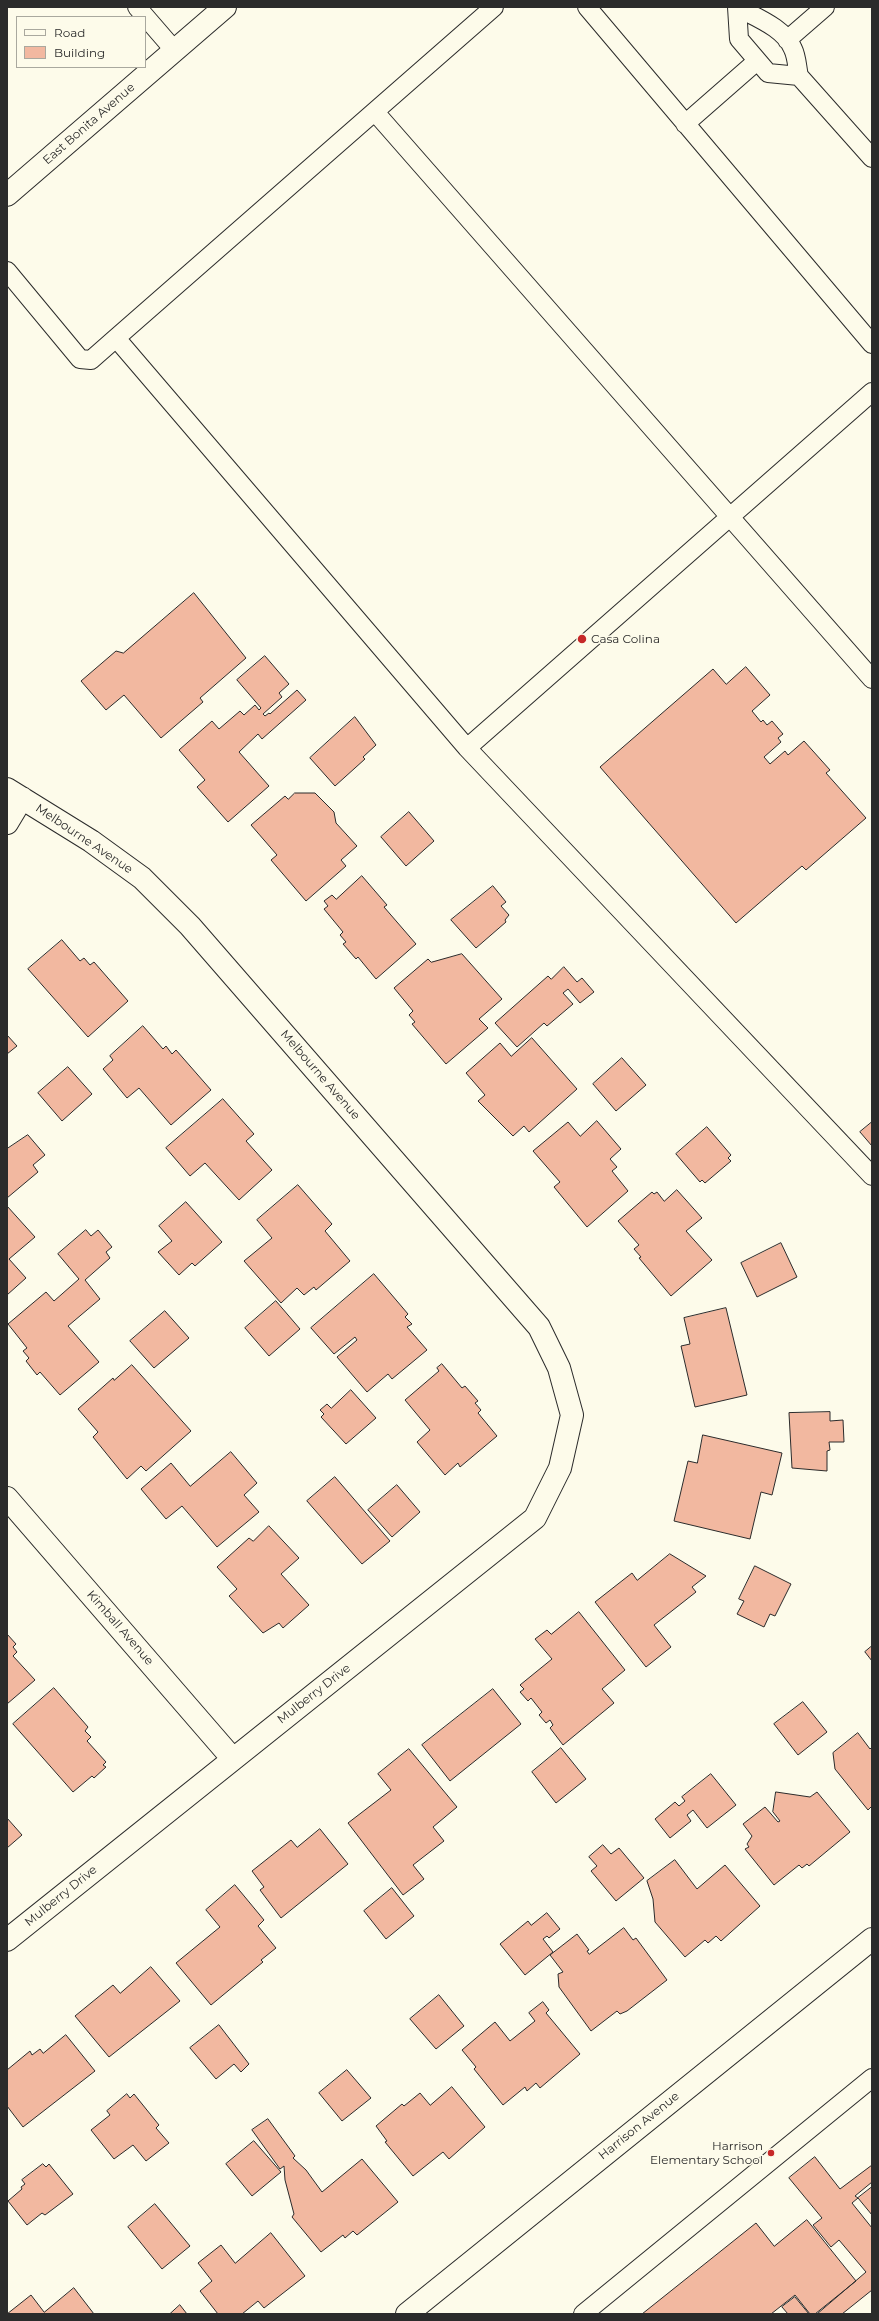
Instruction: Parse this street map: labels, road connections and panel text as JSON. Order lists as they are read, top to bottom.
{
  "streets": {
    "street": [
      "East Bonita Avenue",
      "Melbourne Avenue",
      "Kimball Avenue",
      "Mulberry Drive",
      "Harrison Avenue"
    ]
  },
  "crossings": [
    ["Melbourne Avenue", "Mulberry Drive"],
    ["Kimball Avenue", "Mulberry Drive"]
  ],
  "places": ["Casa Colina", "Harrison Elementary School"],
  "legend": ["Road", "Building"]
}
